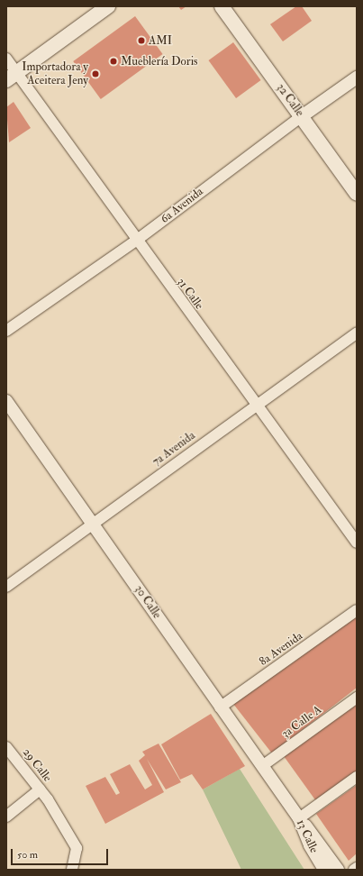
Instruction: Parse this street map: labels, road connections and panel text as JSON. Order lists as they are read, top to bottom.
{
  "streets": {
    "main road": ["32 Calle"],
    "street": [
      "6a Avenida",
      "31 Calle",
      "7a Avenida",
      "30 Calle",
      "8a Avenida",
      "3a Calle A",
      "29 Calle",
      "13 Calle"
    ]
  },
  "crossings": [
    ["32 Calle", "6a Avenida"],
    ["6a Avenida", "31 Calle"],
    ["31 Calle", "7a Avenida"],
    ["7a Avenida", "30 Calle"],
    ["30 Calle", "8a Avenida"],
    ["30 Calle", "3a Calle A"],
    ["30 Calle", "13 Calle"]
  ],
  "places": ["AMI", "Mueblería Doris", "Importadora y Aceitera Jeny"],
  "scale_bar": "50 m"
}
